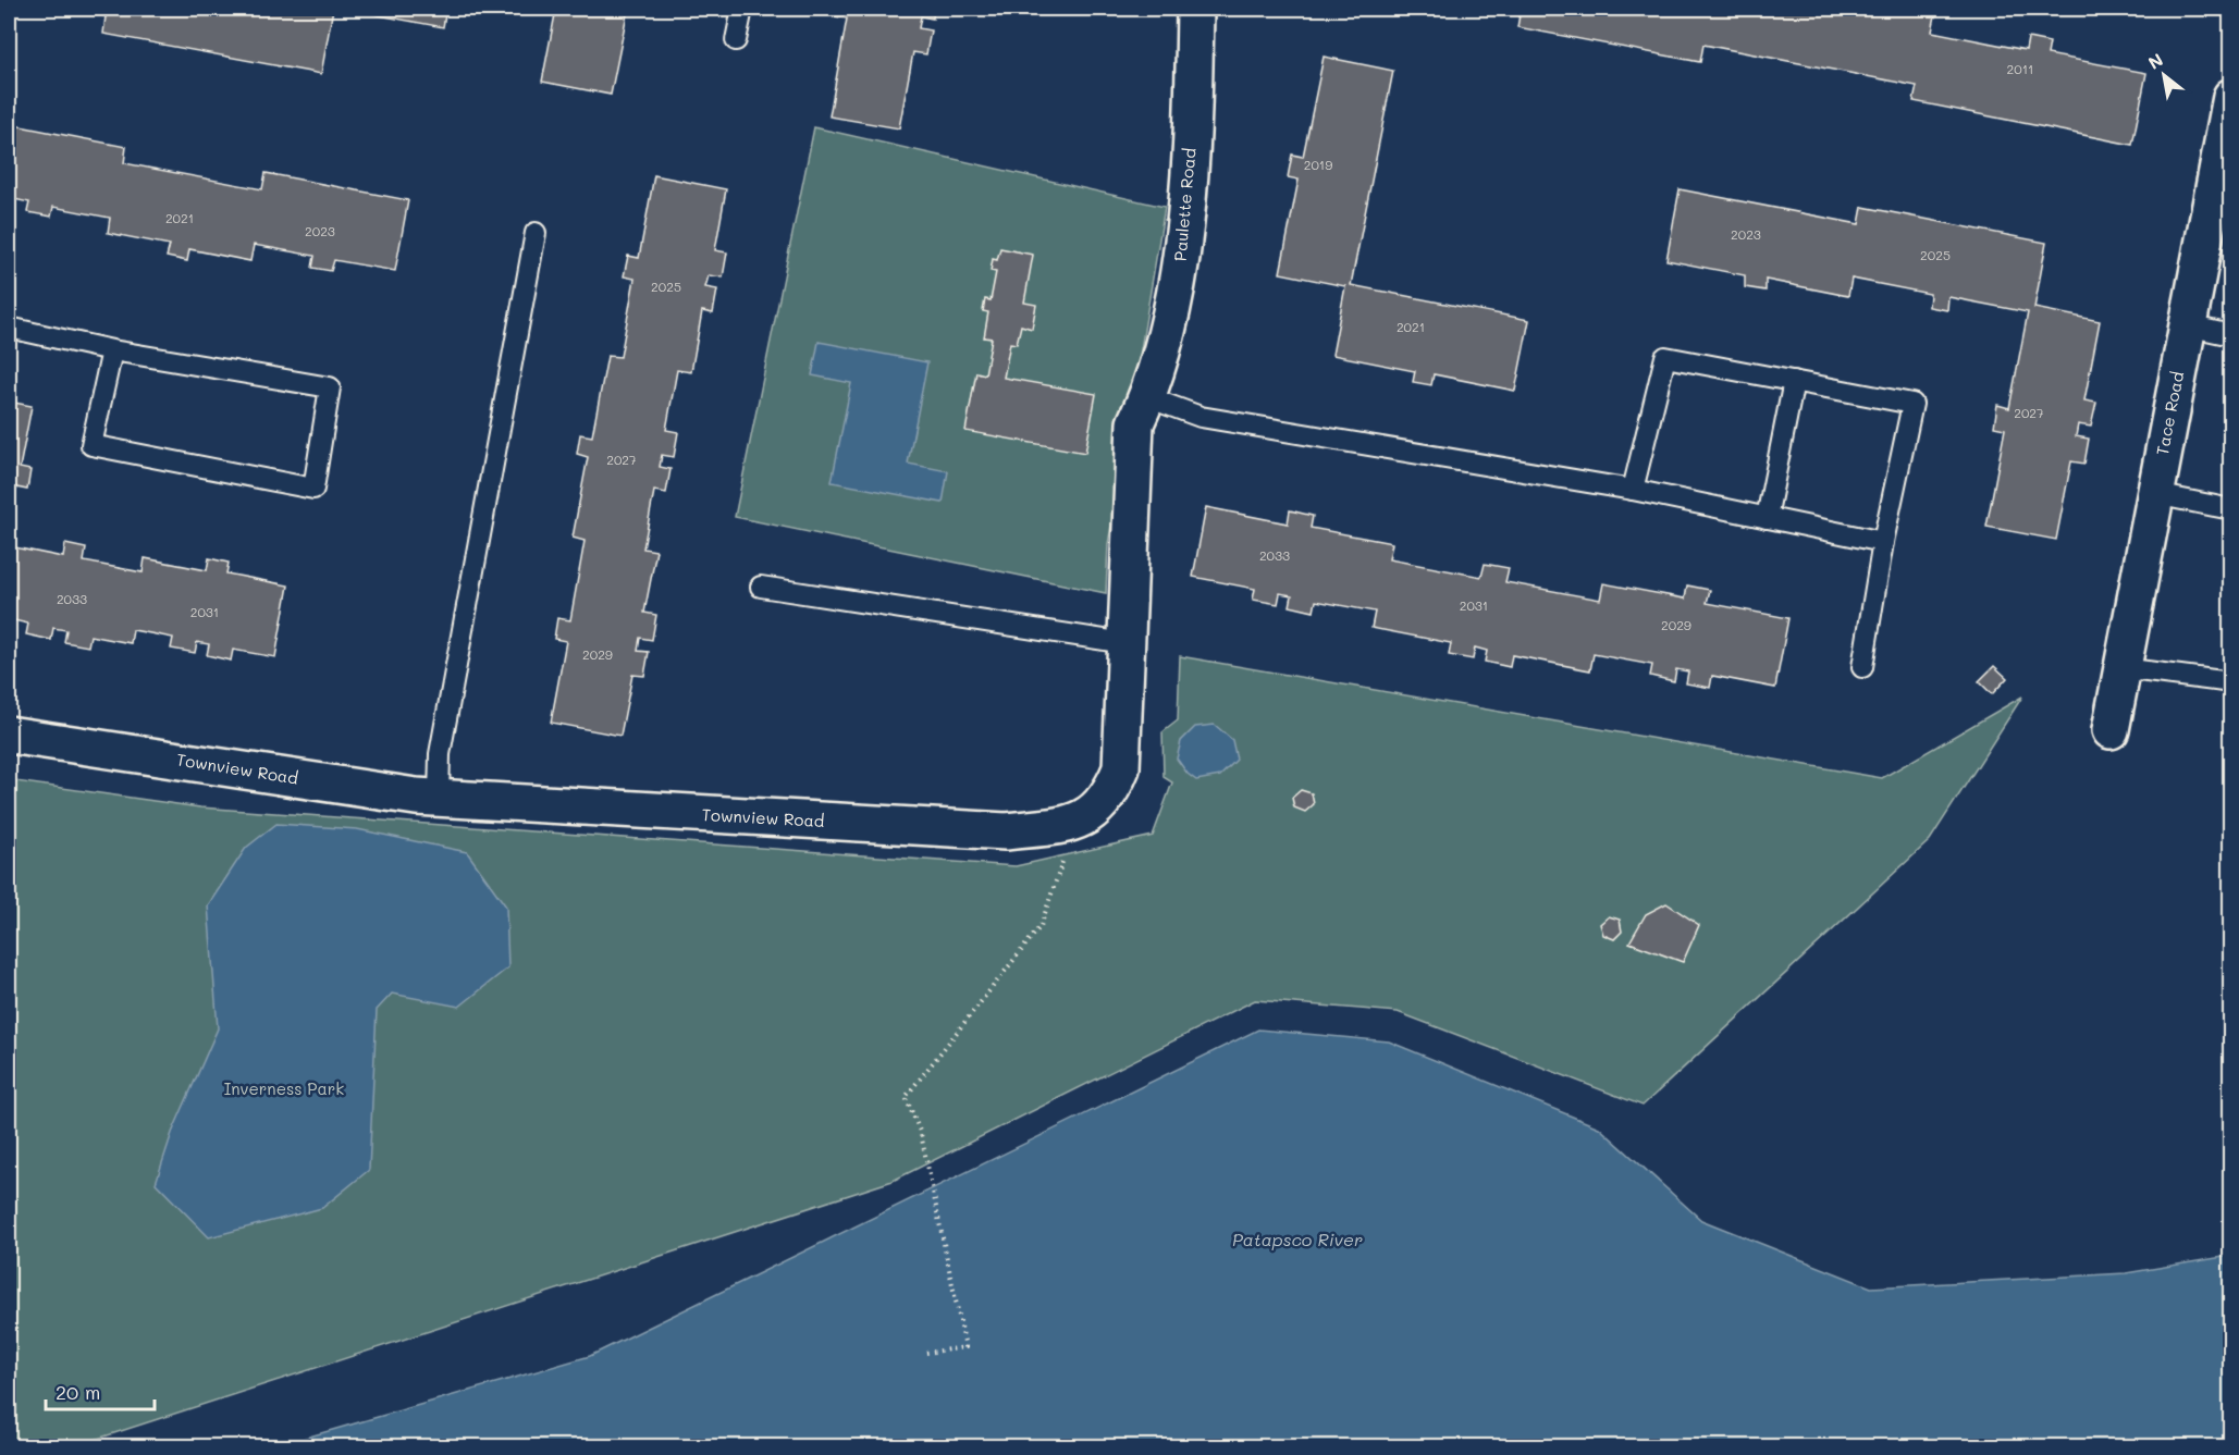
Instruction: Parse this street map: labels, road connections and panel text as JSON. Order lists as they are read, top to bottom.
{
  "streets": {
    "street": ["Paulette Road", "Tace Road", "Townview Road"]
  },
  "crossings": [
    ["Paulette Road", "Townview Road"]
  ],
  "water": ["Patapsco River"],
  "parks": ["Inverness Park"],
  "house_numbers": [
    "2011",
    "2019",
    "2021",
    "2023",
    "2023",
    "2025",
    "2025",
    "2021",
    "2027",
    "2027",
    "2033",
    "2033",
    "2031",
    "2031",
    "2029",
    "2029"
  ],
  "scale_bar": "20 m",
  "north": "top left"
}
